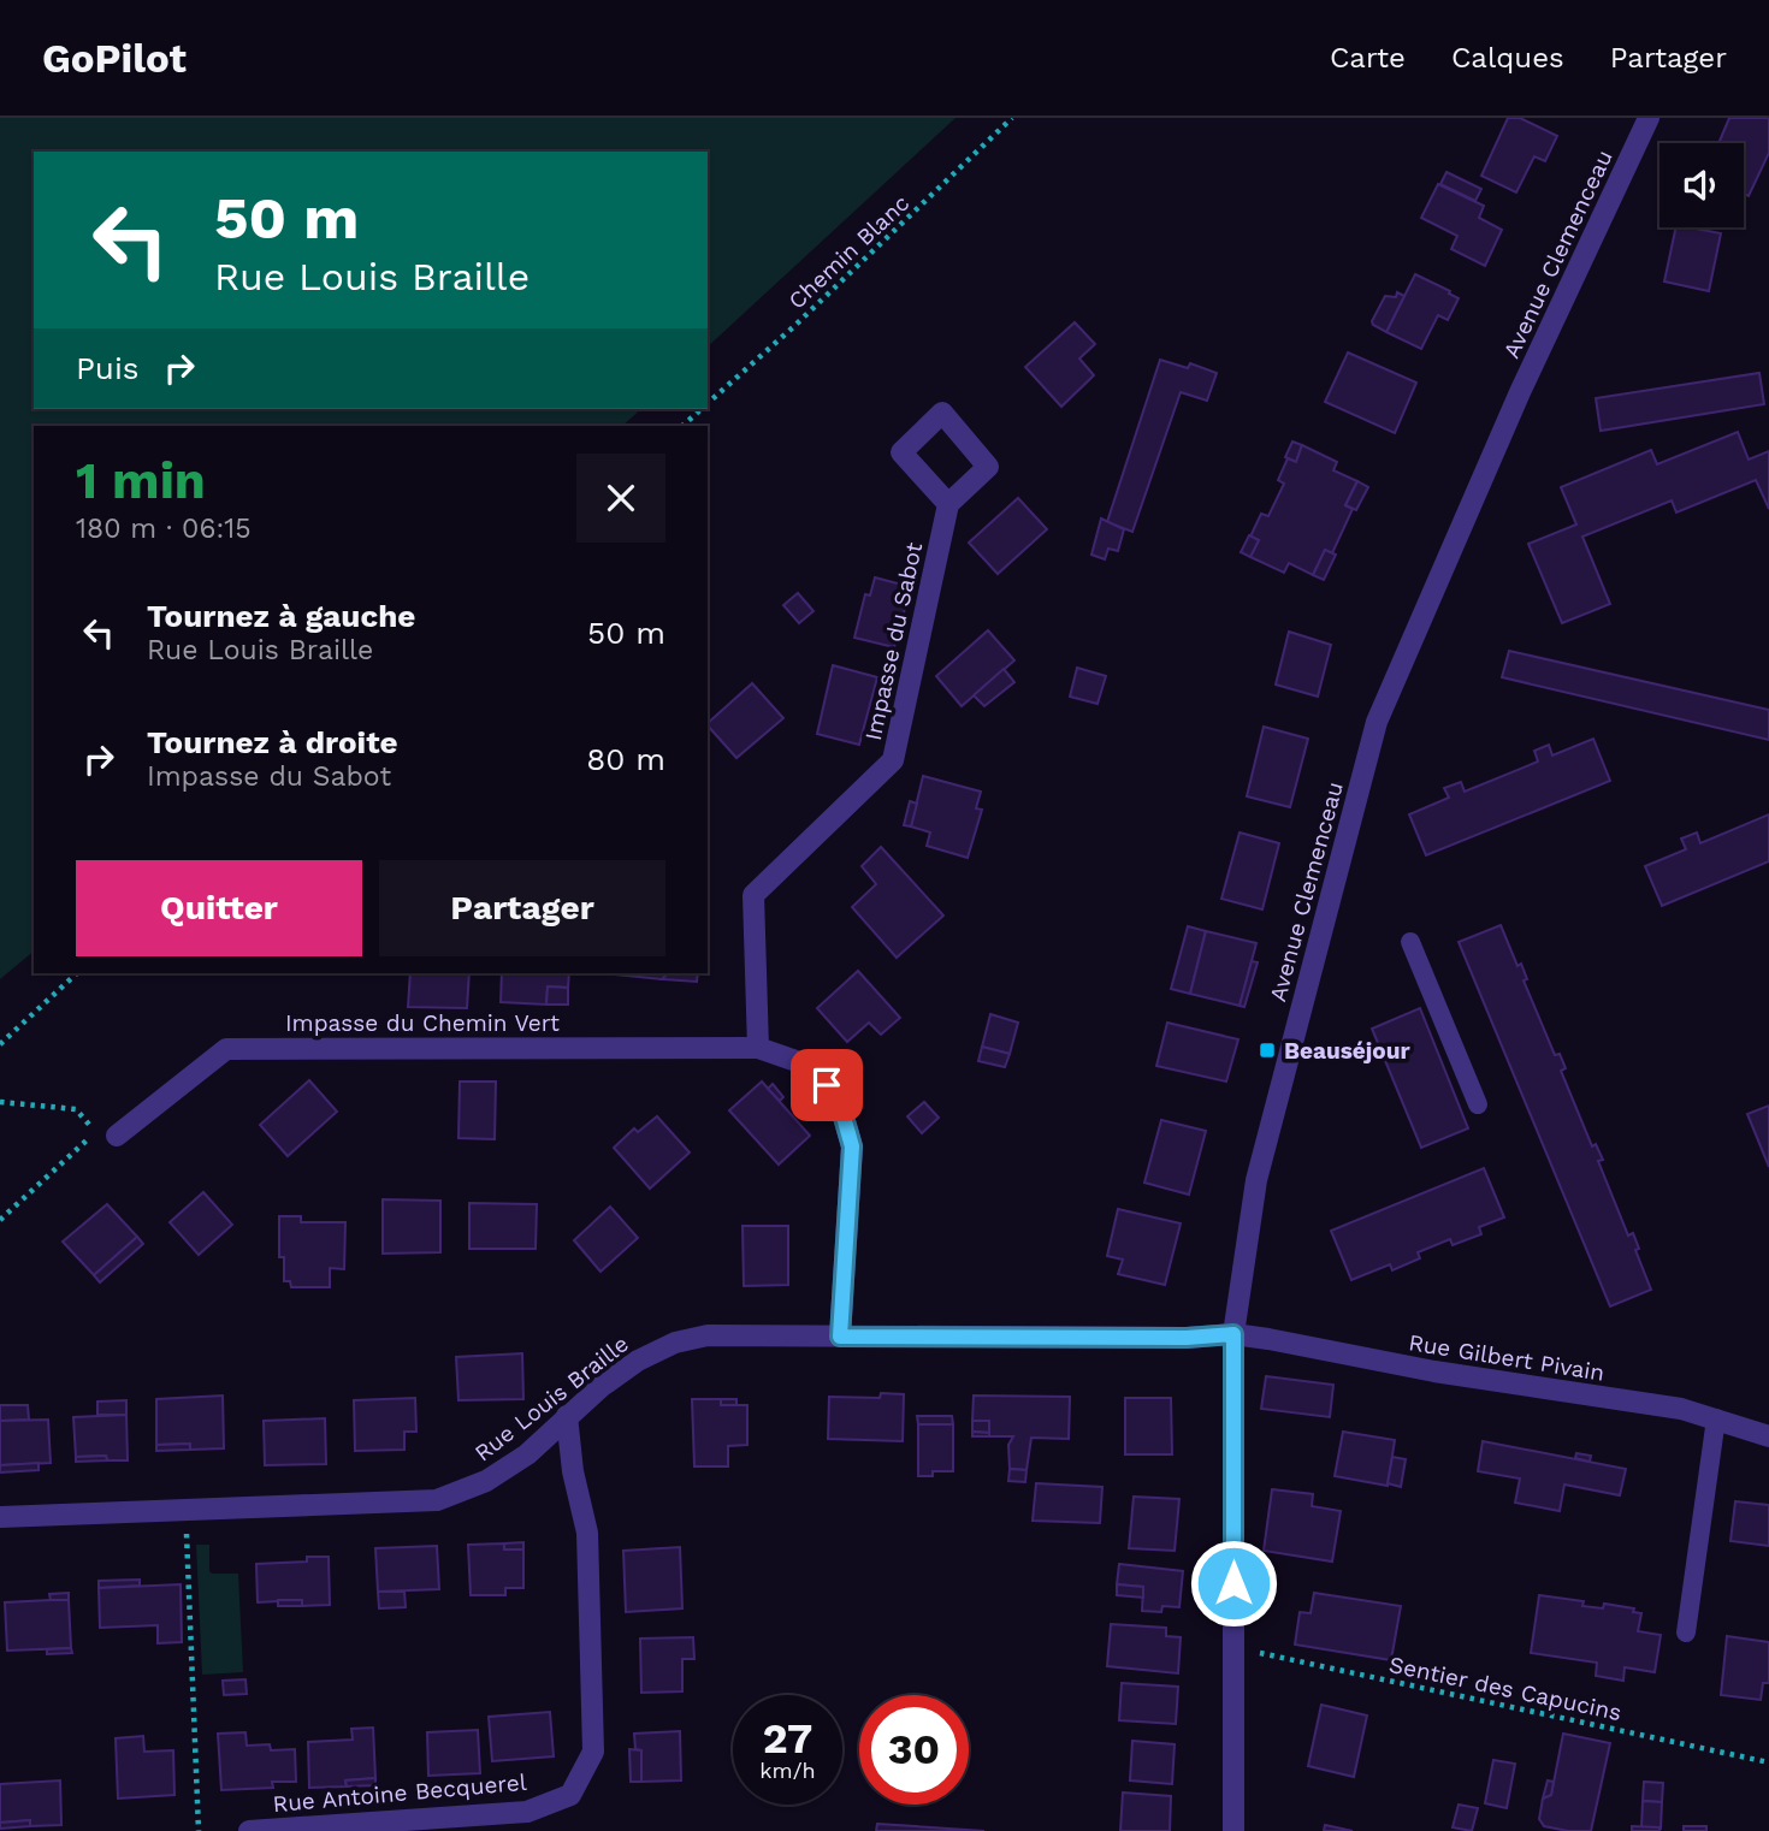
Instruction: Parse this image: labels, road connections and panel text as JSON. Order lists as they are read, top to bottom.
{
  "streets": {
    "street": [
      "Avenue Clemenceau",
      "Impasse du Sabot",
      "Impasse du Chemin Vert",
      "Rue Gilbert Pivain",
      "Rue Louis Braille",
      "Rue Antoine Becquerel"
    ],
    "path": ["Chemin Blanc", "Sentier des Capucins"]
  },
  "crossings": [
    ["Avenue Clemenceau", "Rue Gilbert Pivain"],
    ["Avenue Clemenceau", "Rue Louis Braille"],
    ["Avenue Clemenceau", "Sentier des Capucins"],
    ["Impasse du Sabot", "Impasse du Chemin Vert"],
    ["Rue Gilbert Pivain", "Rue Louis Braille"],
    ["Rue Louis Braille", "Rue Antoine Becquerel"]
  ],
  "places": {
    "transit": ["Beauséjour"]
  },
  "page": {
    "header": "GoPilot",
    "nav": ["Carte", "Calques", "Partager"],
    "turn": ["50 m", "Rue Louis Braille"],
    "then": "Puis",
    "heading": ["1 min", "180 m · 06:15"],
    "list": [
      {
        "name": "Tournez à gauche",
        "note": "Rue Louis Braille",
        "value": "50 m"
      },
      {
        "name": "Tournez à droite",
        "note": "Impasse du Sabot",
        "value": "80 m"
      }
    ],
    "buttons": ["Quitter", "Partager"],
    "speed": "27 km/h",
    "limit": "30"
  }
}
